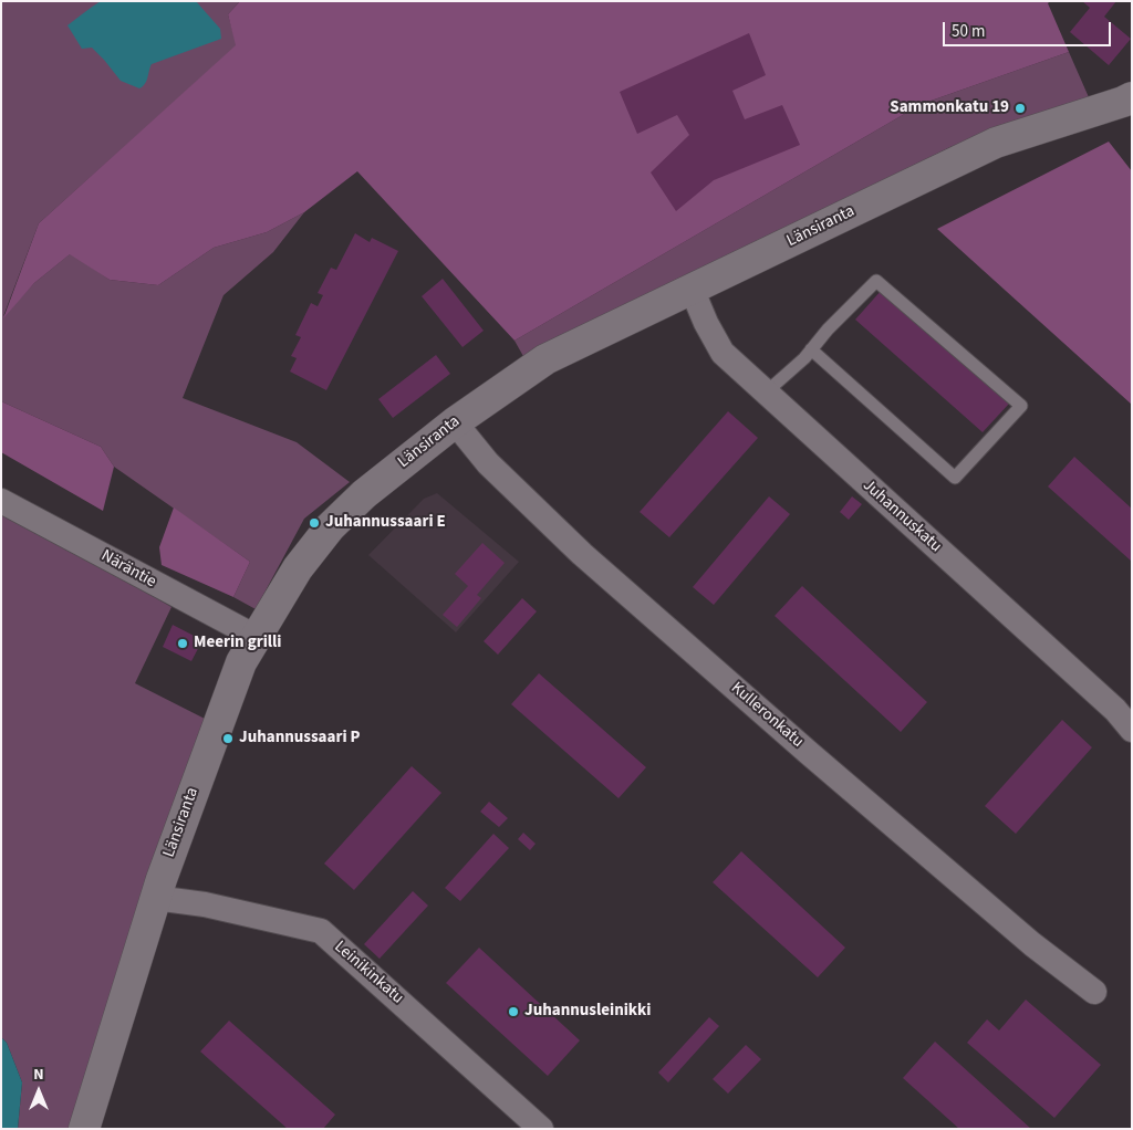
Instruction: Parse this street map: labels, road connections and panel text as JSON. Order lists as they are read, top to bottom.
{
  "streets": {
    "street": [
      "Länsiranta",
      "Juhannuskatu",
      "Näräntie",
      "Kulleronkatu",
      "Leinikinkatu"
    ]
  },
  "crossings": [
    ["Länsiranta", "Juhannuskatu"],
    ["Länsiranta", "Näräntie"],
    ["Länsiranta", "Kulleronkatu"],
    ["Länsiranta", "Leinikinkatu"]
  ],
  "places": [
    "Sammonkatu 19",
    "Juhannussaari E",
    "Meerin grilli",
    "Juhannussaari P",
    "Juhannusleinikki"
  ],
  "scale_bar": "50 m",
  "north": "top"
}
